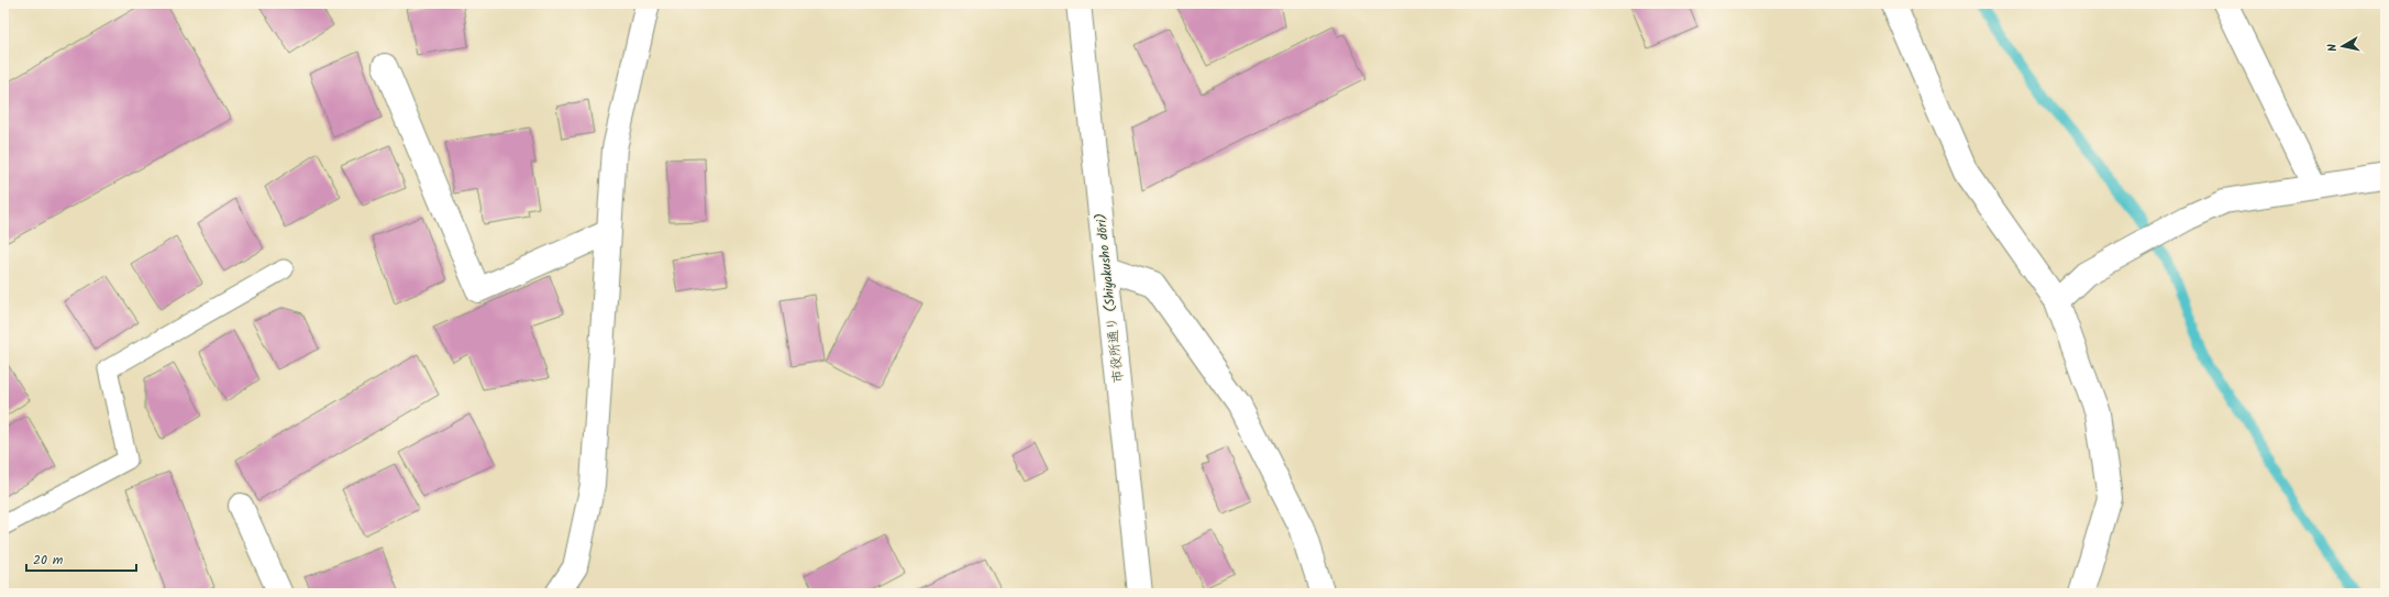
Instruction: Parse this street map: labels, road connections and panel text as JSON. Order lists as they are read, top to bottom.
{
  "streets": {
    "street": ["市役所通り (Shiyakusho dōri)"]
  },
  "scale_bar": "20 m",
  "north": "left"
}
